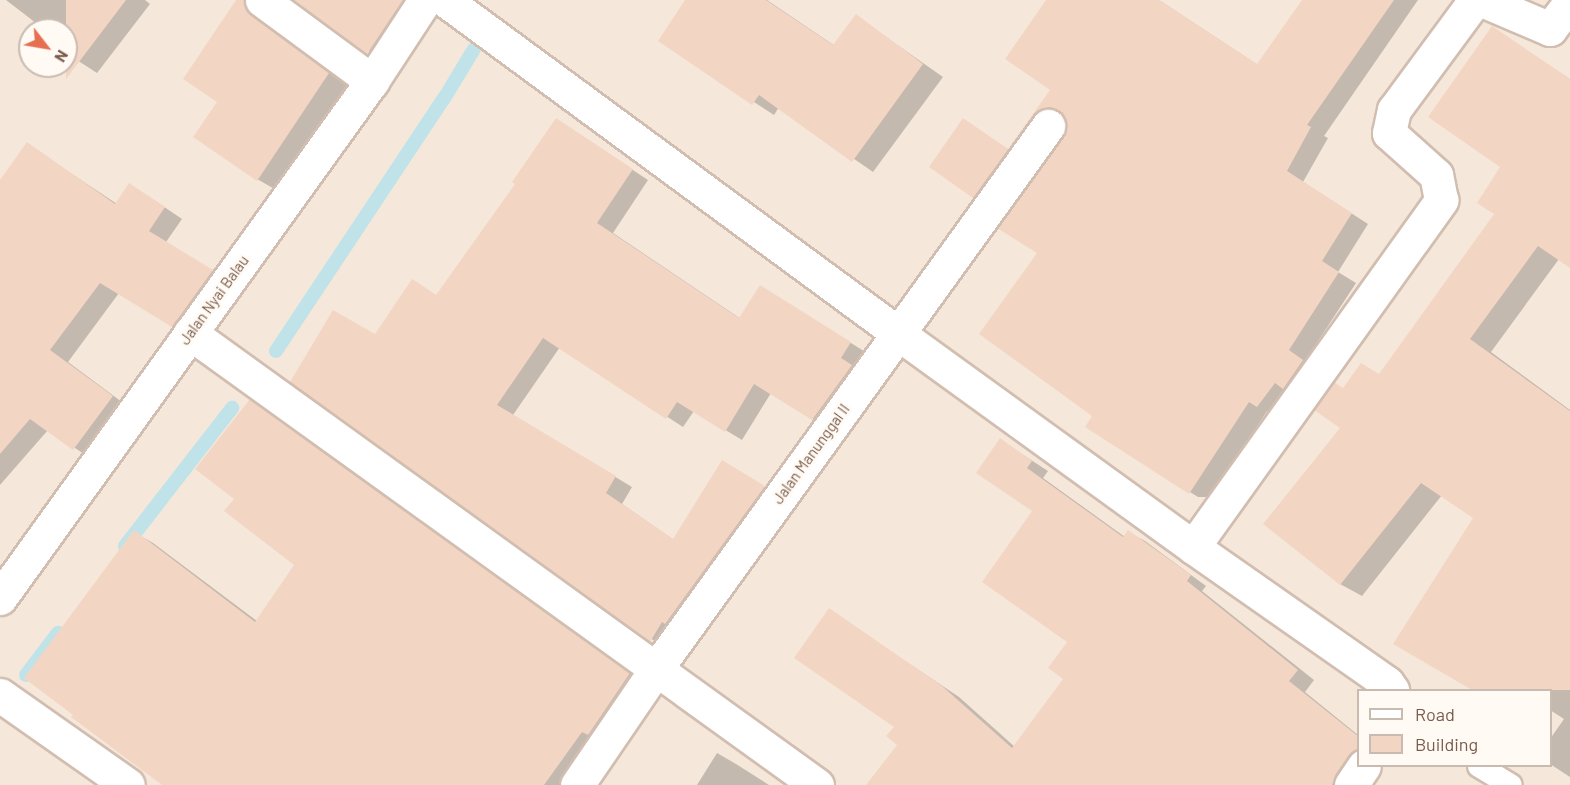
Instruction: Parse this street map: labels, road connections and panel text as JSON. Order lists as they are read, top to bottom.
{
  "streets": {
    "street": ["Jalan Nyai Balau", "Jalan Manunggal II"]
  },
  "legend": ["Road", "Building"],
  "north": "bottom right"
}
